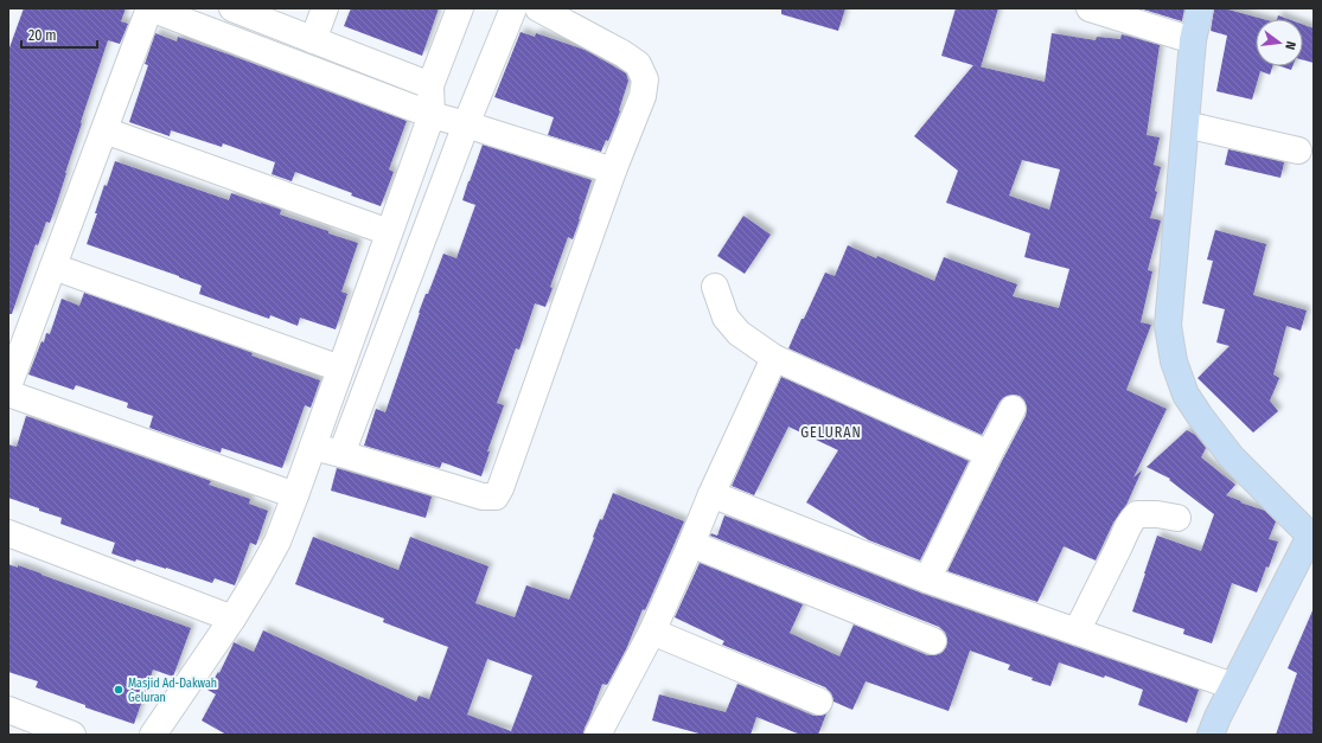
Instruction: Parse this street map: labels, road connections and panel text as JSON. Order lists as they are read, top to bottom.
{
  "districts": ["GELURAN"],
  "places": ["Masjid Ad-Dakwah Geluran"],
  "scale_bar": "20 m",
  "north": "right"
}
